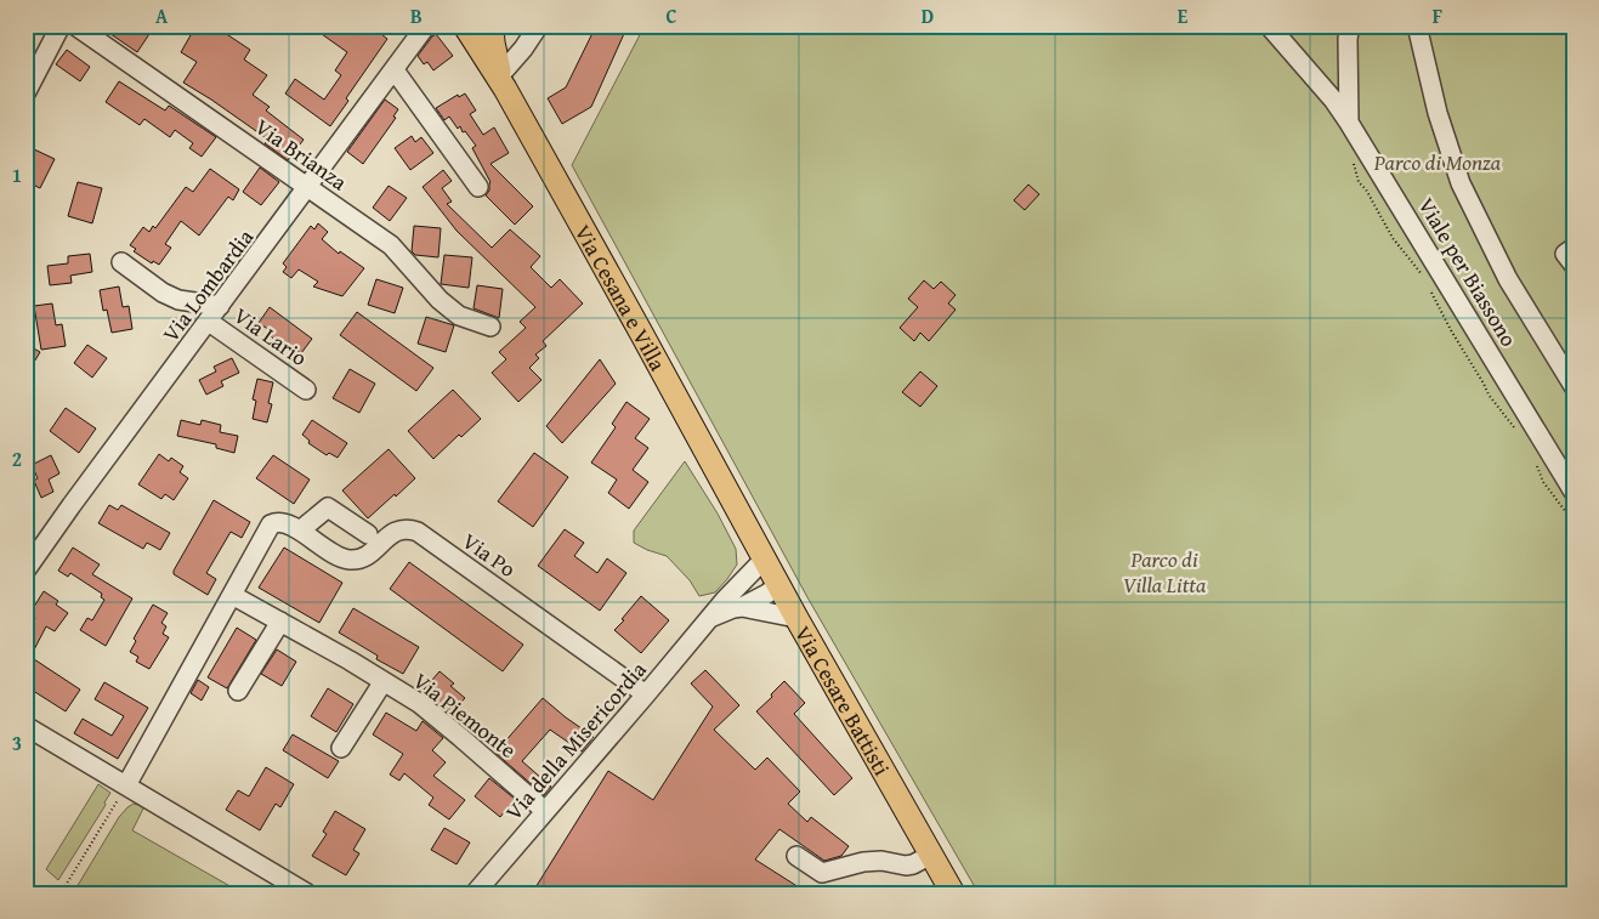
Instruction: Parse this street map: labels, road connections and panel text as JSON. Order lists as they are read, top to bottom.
{
  "streets": {
    "main road": ["Via Cesana e Villa", "Via Cesare Battisti"],
    "street": [
      "Via Brianza",
      "Viale per Biassono",
      "Via Lombardia",
      "Via Lario",
      "Via Po",
      "Via Piemonte",
      "Via della Misericordia"
    ]
  },
  "crossings": [
    ["Via Brianza", "Via Lombardia"],
    ["Via Lombardia", "Via Lario"],
    ["Via Cesana e Villa", "Via Cesare Battisti"],
    ["Via Po", "Via Piemonte"],
    ["Via Po", "Via della Misericordia"],
    ["Via Cesare Battisti", "Via della Misericordia"],
    ["Via Piemonte", "Via della Misericordia"]
  ],
  "parks": ["Parco di Monza", "Parco di Villa Litta"],
  "grid": {
    "columns": [
      "A",
      "B",
      "C",
      "D",
      "E",
      "F"
    ],
    "rows": ["1", "2", "3"]
  }
}
